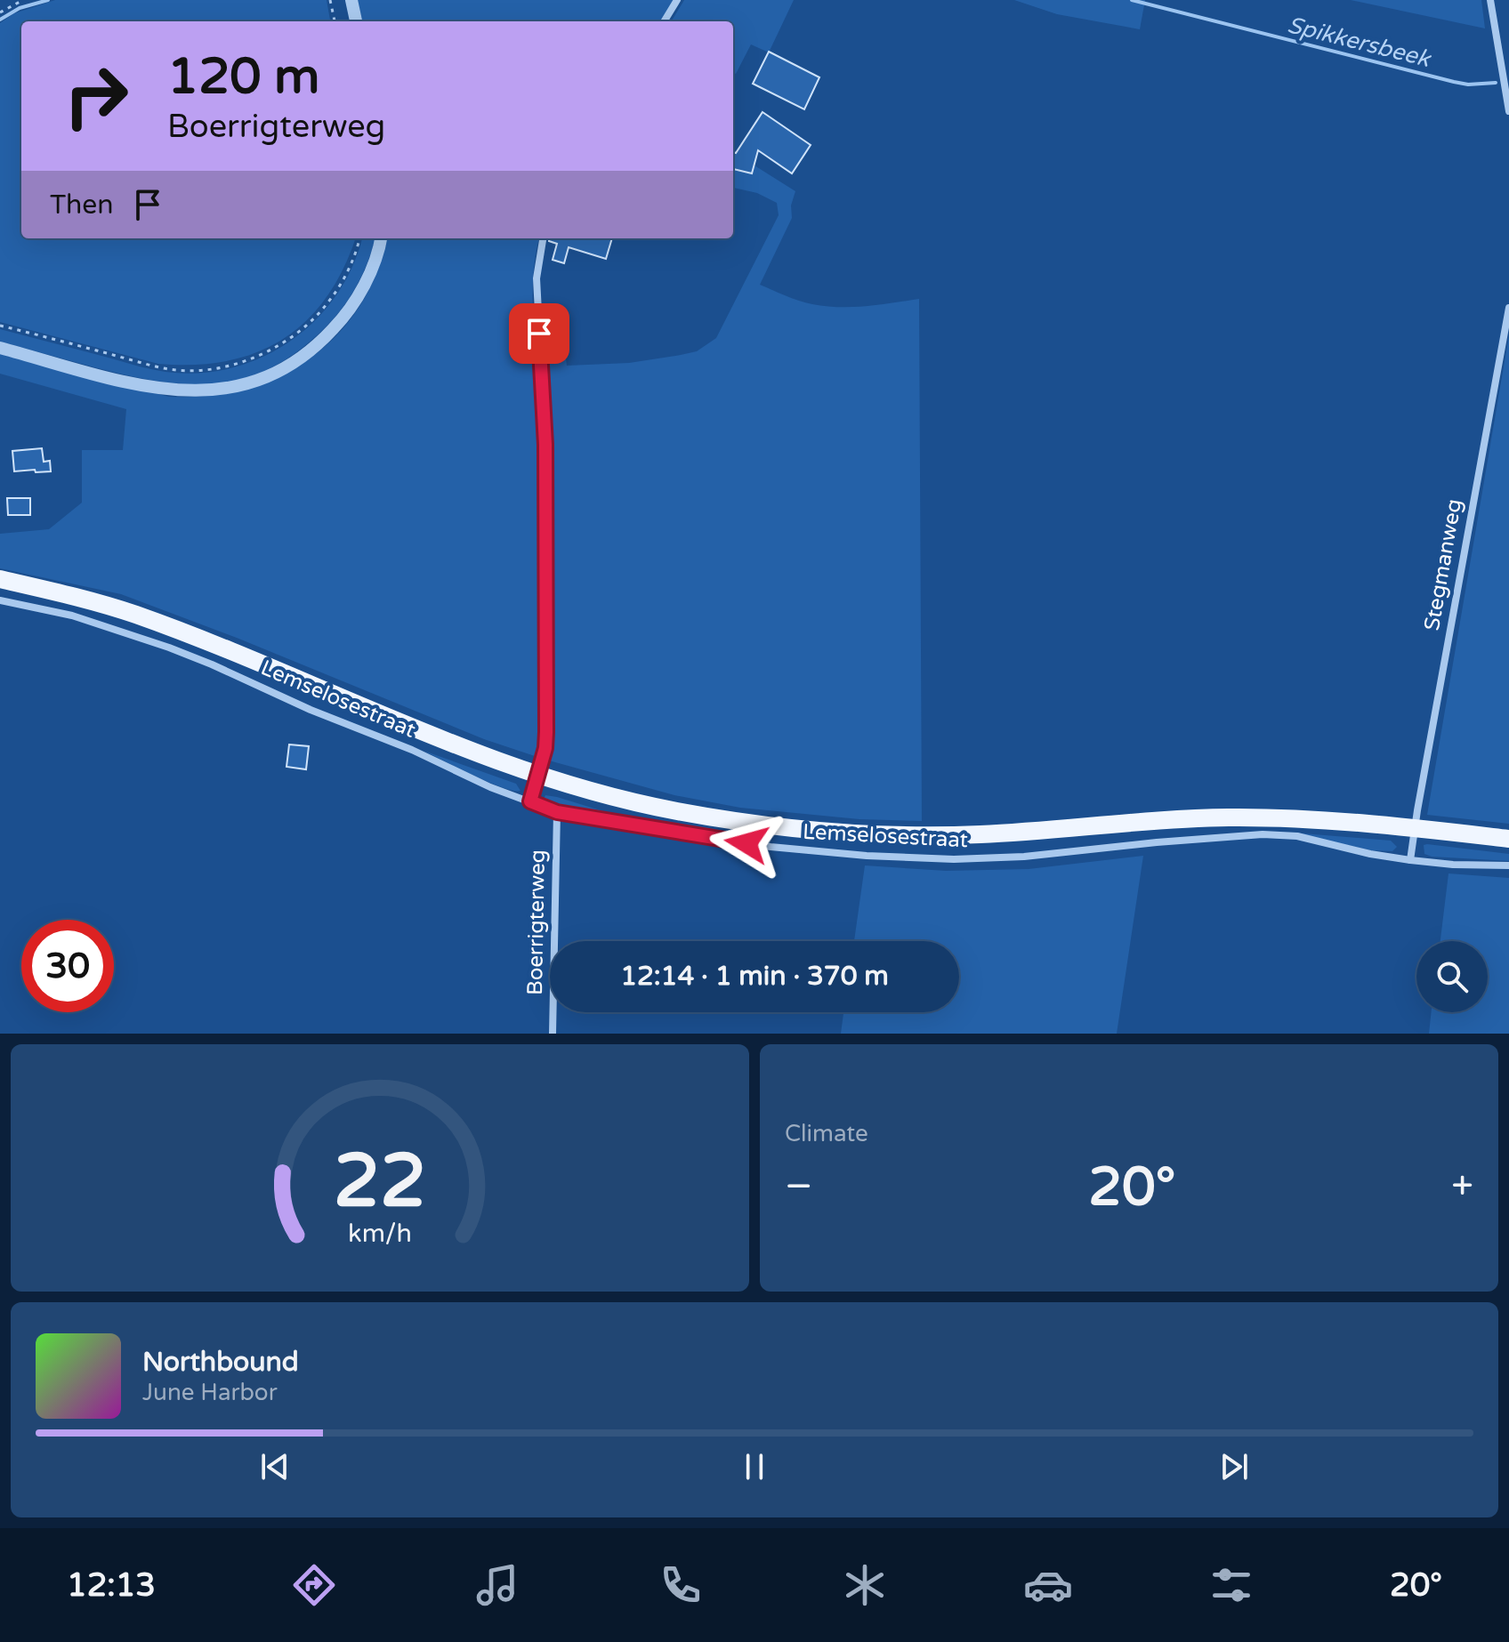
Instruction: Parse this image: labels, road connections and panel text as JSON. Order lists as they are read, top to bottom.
{
  "streets": {
    "street": ["Stegmanweg", "Lemselosestraat", "Boerrigterweg"]
  },
  "crossings": [
    ["Stegmanweg", "Lemselosestraat"],
    ["Lemselosestraat", "Boerrigterweg"]
  ],
  "water": ["Spikkersbeek"],
  "page": {
    "turn": ["120 m", "Boerrigterweg"],
    "then": "Then",
    "limit": "30",
    "trip": "12:14 · 1 min · 370 m",
    "tile": "Climate",
    "heat": ["−", "20°", "+"],
    "song": ["Northbound", "June Harbor"],
    "tabs": ["12:13", "20°"],
    "gauge": ["22", "km/h"]
  }
}
